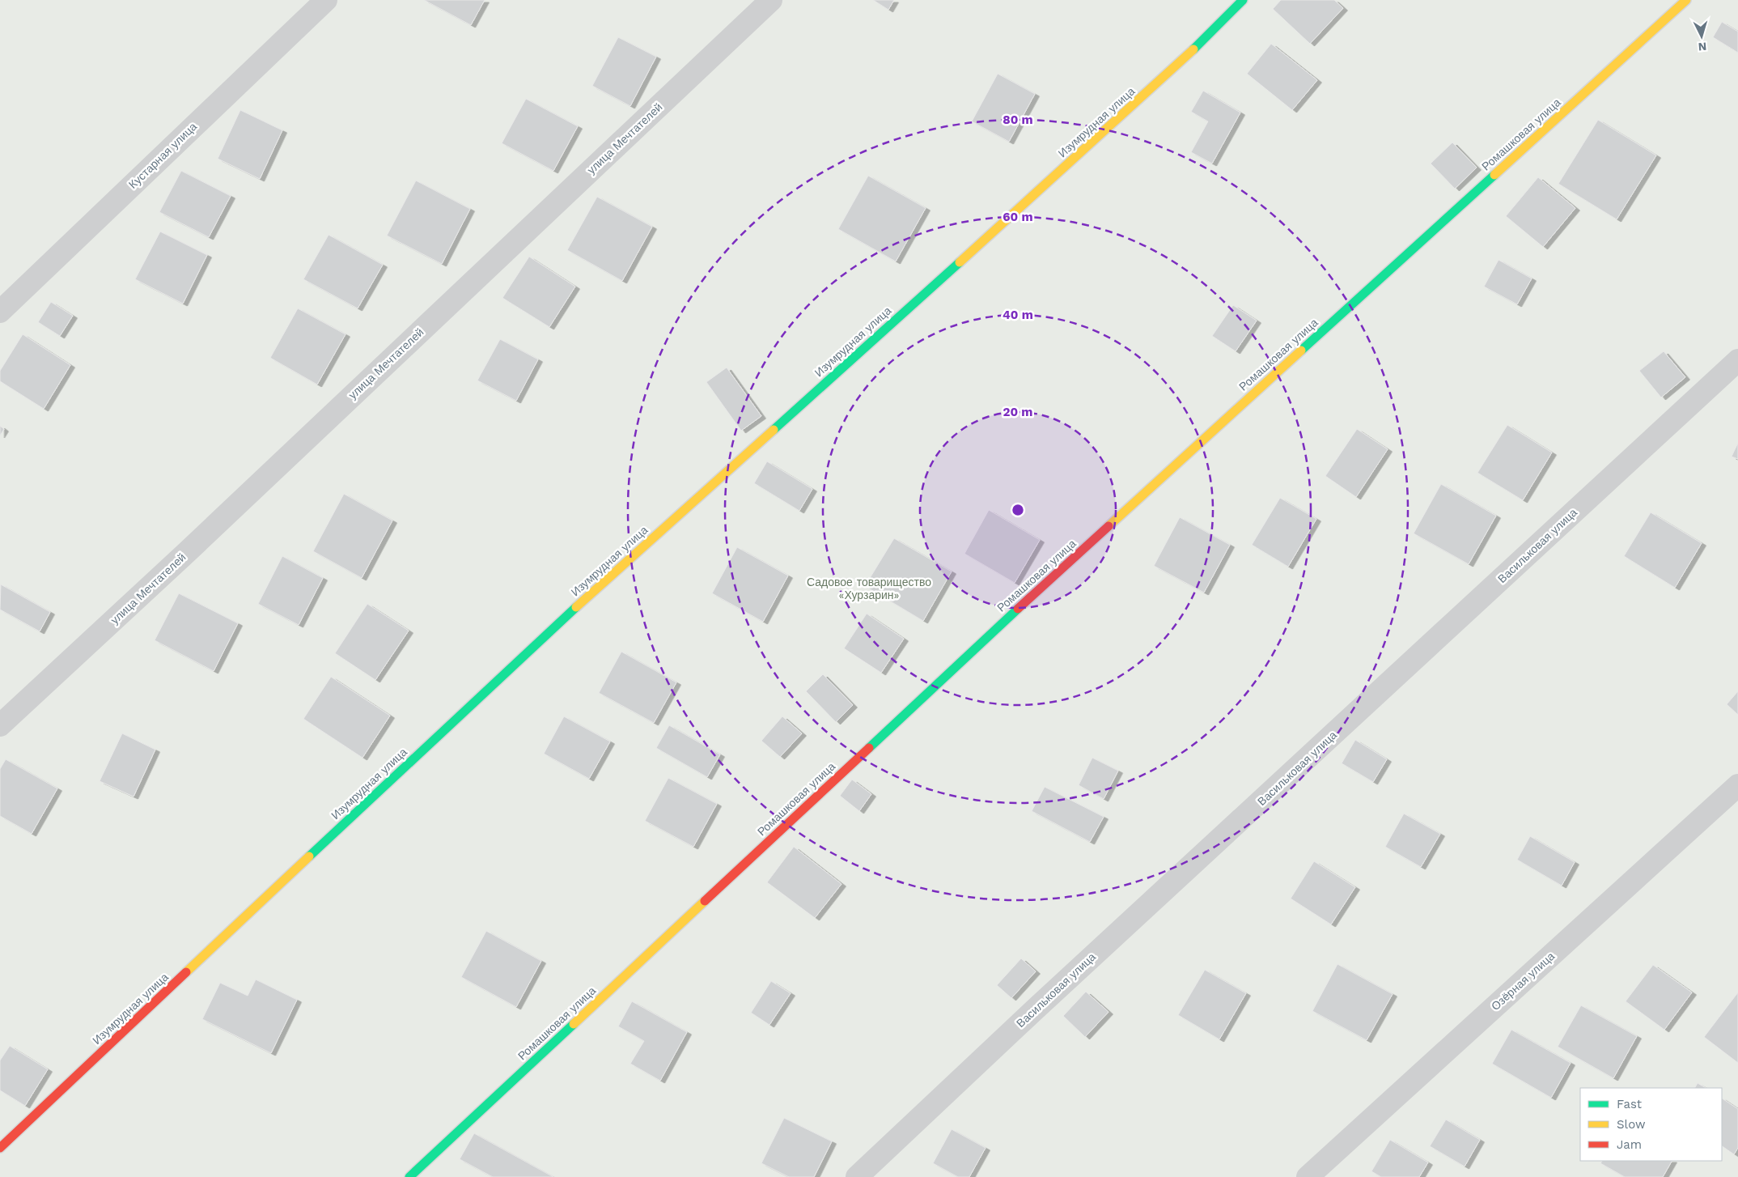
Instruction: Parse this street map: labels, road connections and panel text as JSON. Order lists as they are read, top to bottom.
{
  "streets": {
    "street": [
      "Изумрудная улица",
      "Ромашковая улица",
      "улица Мечтателей",
      "Кустарная улица",
      "Васильковая улица",
      "Озёрная улица"
    ]
  },
  "parks": ["Садовое товарищество «Хурзарин»"],
  "legend": ["Fast", "Slow", "Jam"],
  "north": "bottom",
  "rings": [
    "80 m",
    "60 m",
    "40 m",
    "20 m"
  ]
}
